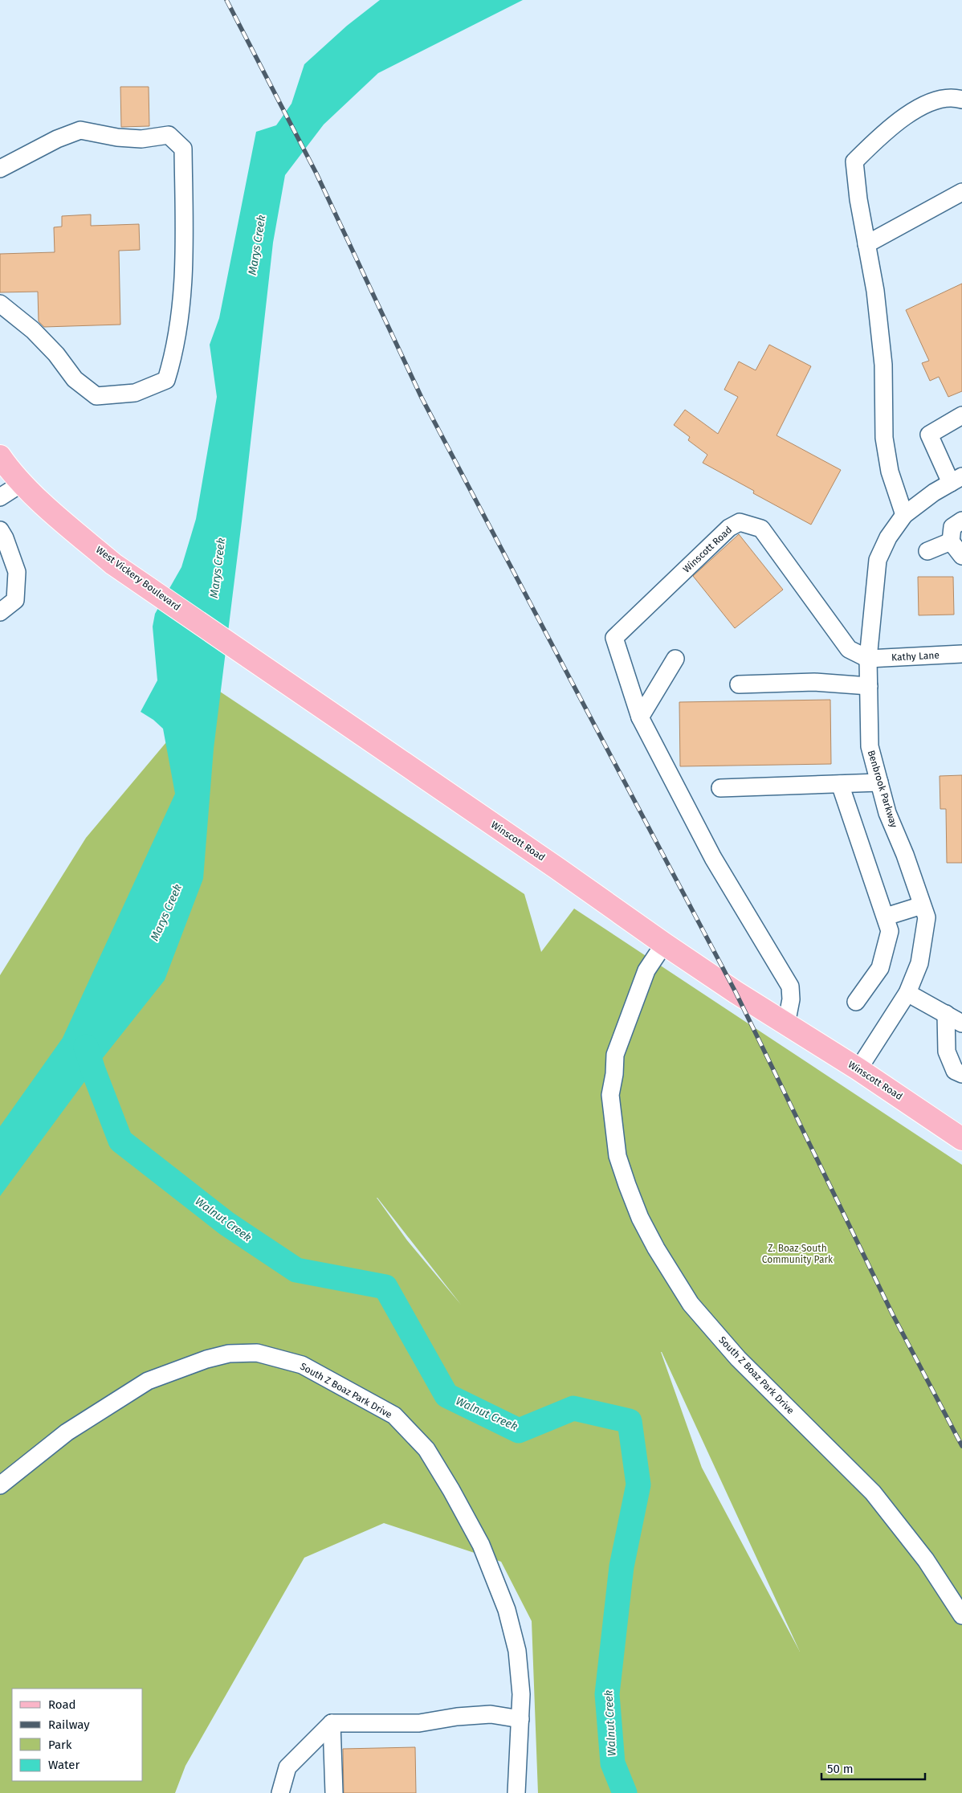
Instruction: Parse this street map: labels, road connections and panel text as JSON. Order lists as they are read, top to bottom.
{
  "streets": {
    "main road": ["Winscott Road", "West Vickery Boulevard"],
    "street": ["Kathy Lane", "Benbrook Parkway", "South Z Boaz Park Drive"]
  },
  "crossings": [
    ["Winscott Road", "West Vickery Boulevard"],
    ["Winscott Road", "Kathy Lane"],
    ["Winscott Road", "Benbrook Parkway"],
    ["Winscott Road", "South Z Boaz Park Drive"],
    ["Kathy Lane", "Benbrook Parkway"]
  ],
  "water": ["Marys Creek", "Walnut Creek"],
  "parks": ["Z. Boaz South Community Park"],
  "legend": [
    "Road",
    "Railway",
    "Park",
    "Water"
  ],
  "scale_bar": "50 m"
}
